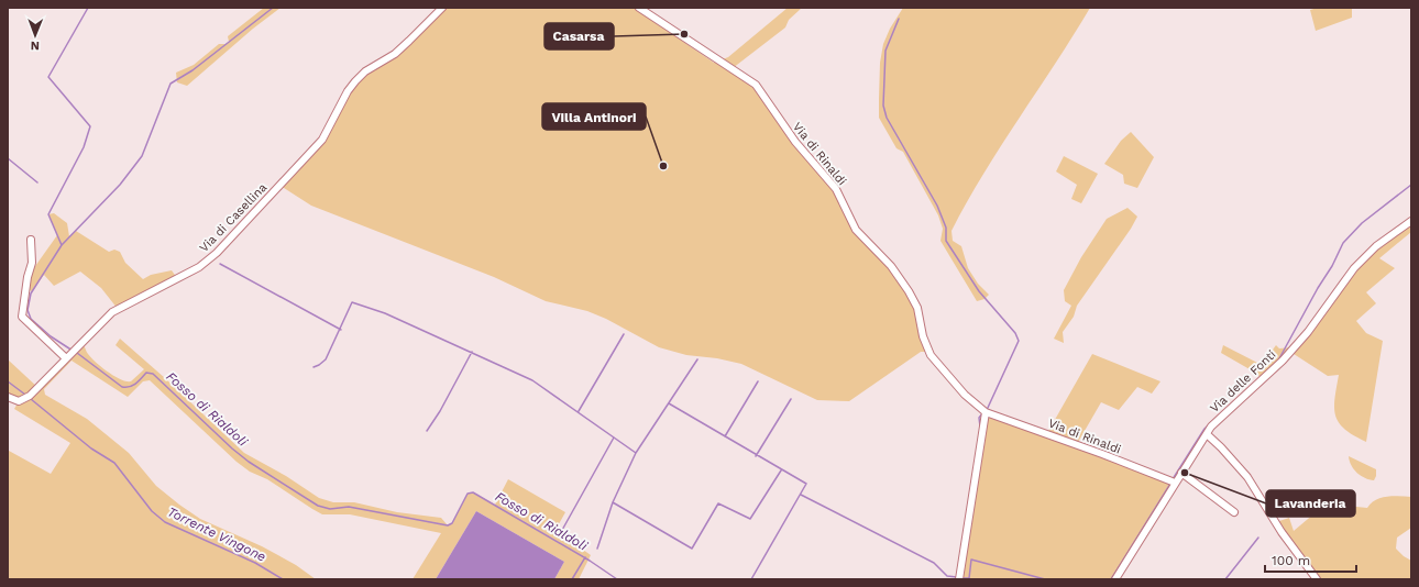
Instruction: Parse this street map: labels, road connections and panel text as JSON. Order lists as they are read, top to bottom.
{
  "streets": {
    "street": ["Via di Rinaldi", "Via di Casellina", "Via delle Fonti"]
  },
  "crossings": [
    ["Via di Rinaldi", "Via delle Fonti"]
  ],
  "water": ["Fosso di Rialdoli", "Torrente Vingone"],
  "places": ["Casarsa", "Villa Antinori", "Lavanderia"],
  "scale_bar": "100 m",
  "north": "bottom"
}
